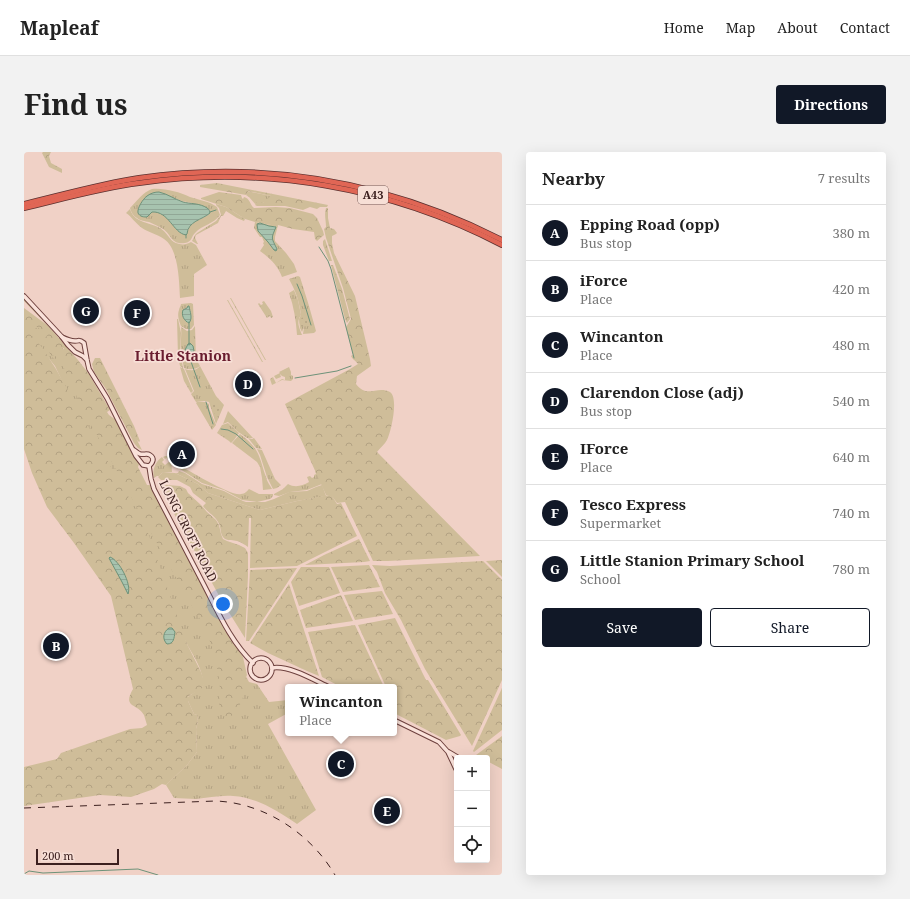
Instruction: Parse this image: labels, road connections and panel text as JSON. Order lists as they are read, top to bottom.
{
  "streets": {
    "highway": ["A43"],
    "street": ["LONG CROFT ROAD"]
  },
  "districts": ["Little Stanion"],
  "scale_bar": "200 m",
  "page": {
    "header": "Mapleaf",
    "nav": [
      "Home",
      "Map",
      "About",
      "Contact"
    ],
    "title": "Find us",
    "buttons": [
      "Directions",
      ["Save", "Share"]
    ],
    "heading": ["Nearby", "7 results"],
    "list": [
      {
        "mark": "A",
        "name": "Epping Road (opp)",
        "note": "Bus stop",
        "value": "380 m"
      },
      {
        "mark": "B",
        "name": "iForce",
        "note": "Place",
        "value": "420 m"
      },
      {
        "mark": "C",
        "name": "Wincanton",
        "note": "Place",
        "value": "480 m"
      },
      {
        "mark": "D",
        "name": "Clarendon Close (adj)",
        "note": "Bus stop",
        "value": "540 m"
      },
      {
        "mark": "E",
        "name": "IForce",
        "note": "Place",
        "value": "640 m"
      },
      {
        "mark": "F",
        "name": "Tesco Express",
        "note": "Supermarket",
        "value": "740 m"
      },
      {
        "mark": "G",
        "name": "Little Stanion Primary School",
        "note": "School",
        "value": "780 m"
      }
    ],
    "pins": [
      "G",
      "F",
      "D",
      "A",
      "B",
      "C",
      "E"
    ],
    "popup": ["Wincanton", "Place"],
    "map_buttons": ["+", "−"],
    "scale": "200 m"
  }
}
